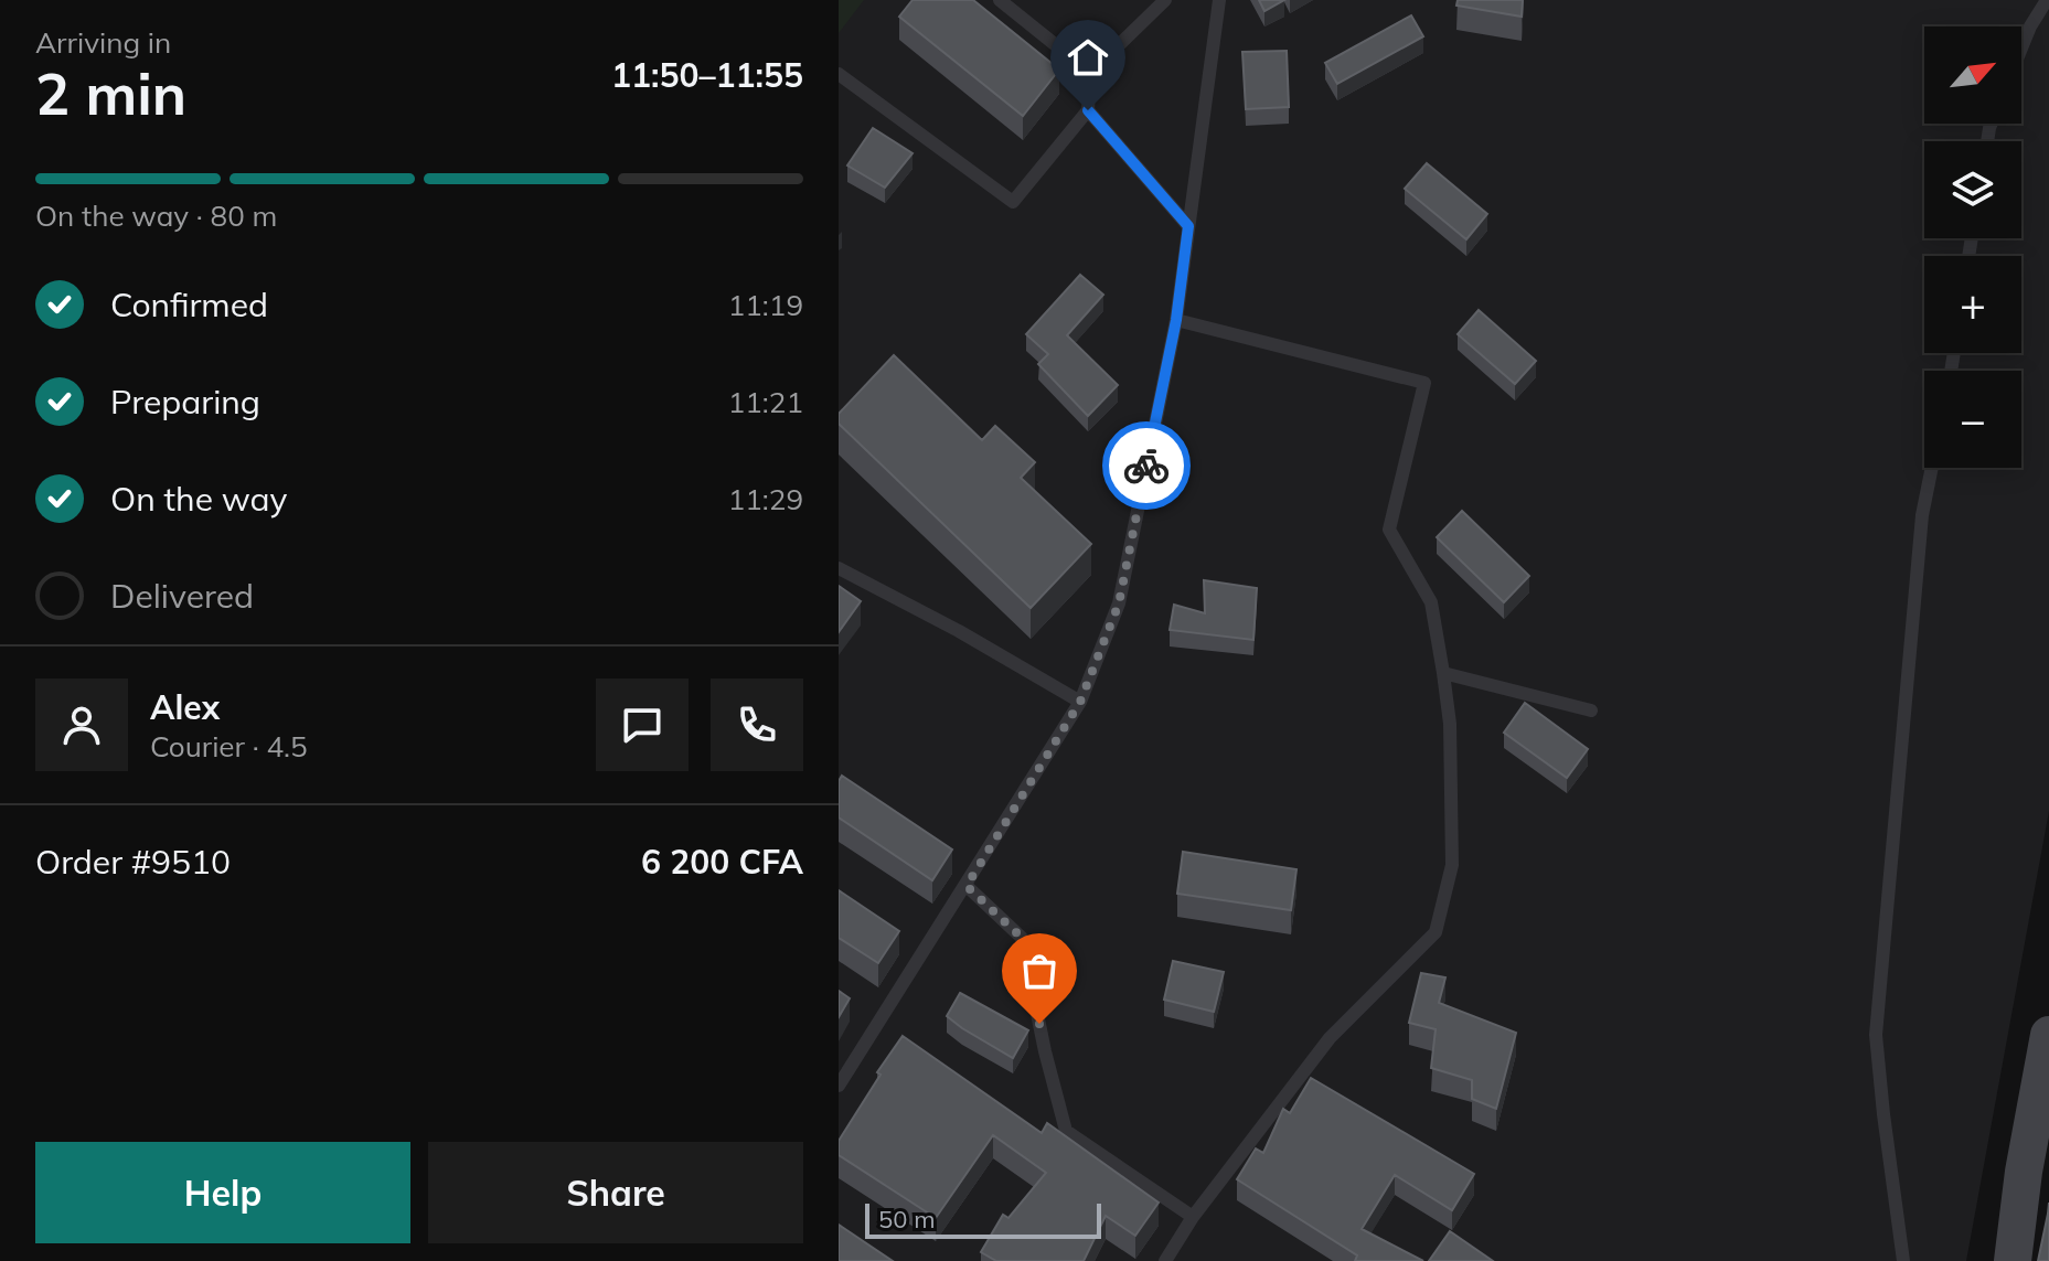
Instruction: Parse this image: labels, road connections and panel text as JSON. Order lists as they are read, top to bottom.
{
  "scale_bar": "50 m",
  "north": "top right",
  "page": {
    "heading": ["2 min", "Arriving in", "11:50–11:55"],
    "panel": [
      "Alex",
      "Courier · 4.5",
      "Order #9510",
      "6 200 CFA"
    ],
    "map_buttons": ["+", "−"],
    "bar": "On the way · 80 m",
    "list": [
      ["Confirmed", "11:19"],
      ["Preparing", "11:21"],
      ["On the way", "11:29"],
      "Delivered"
    ],
    "buttons": ["Help", "Share"],
    "scale": "50 m"
  }
}
